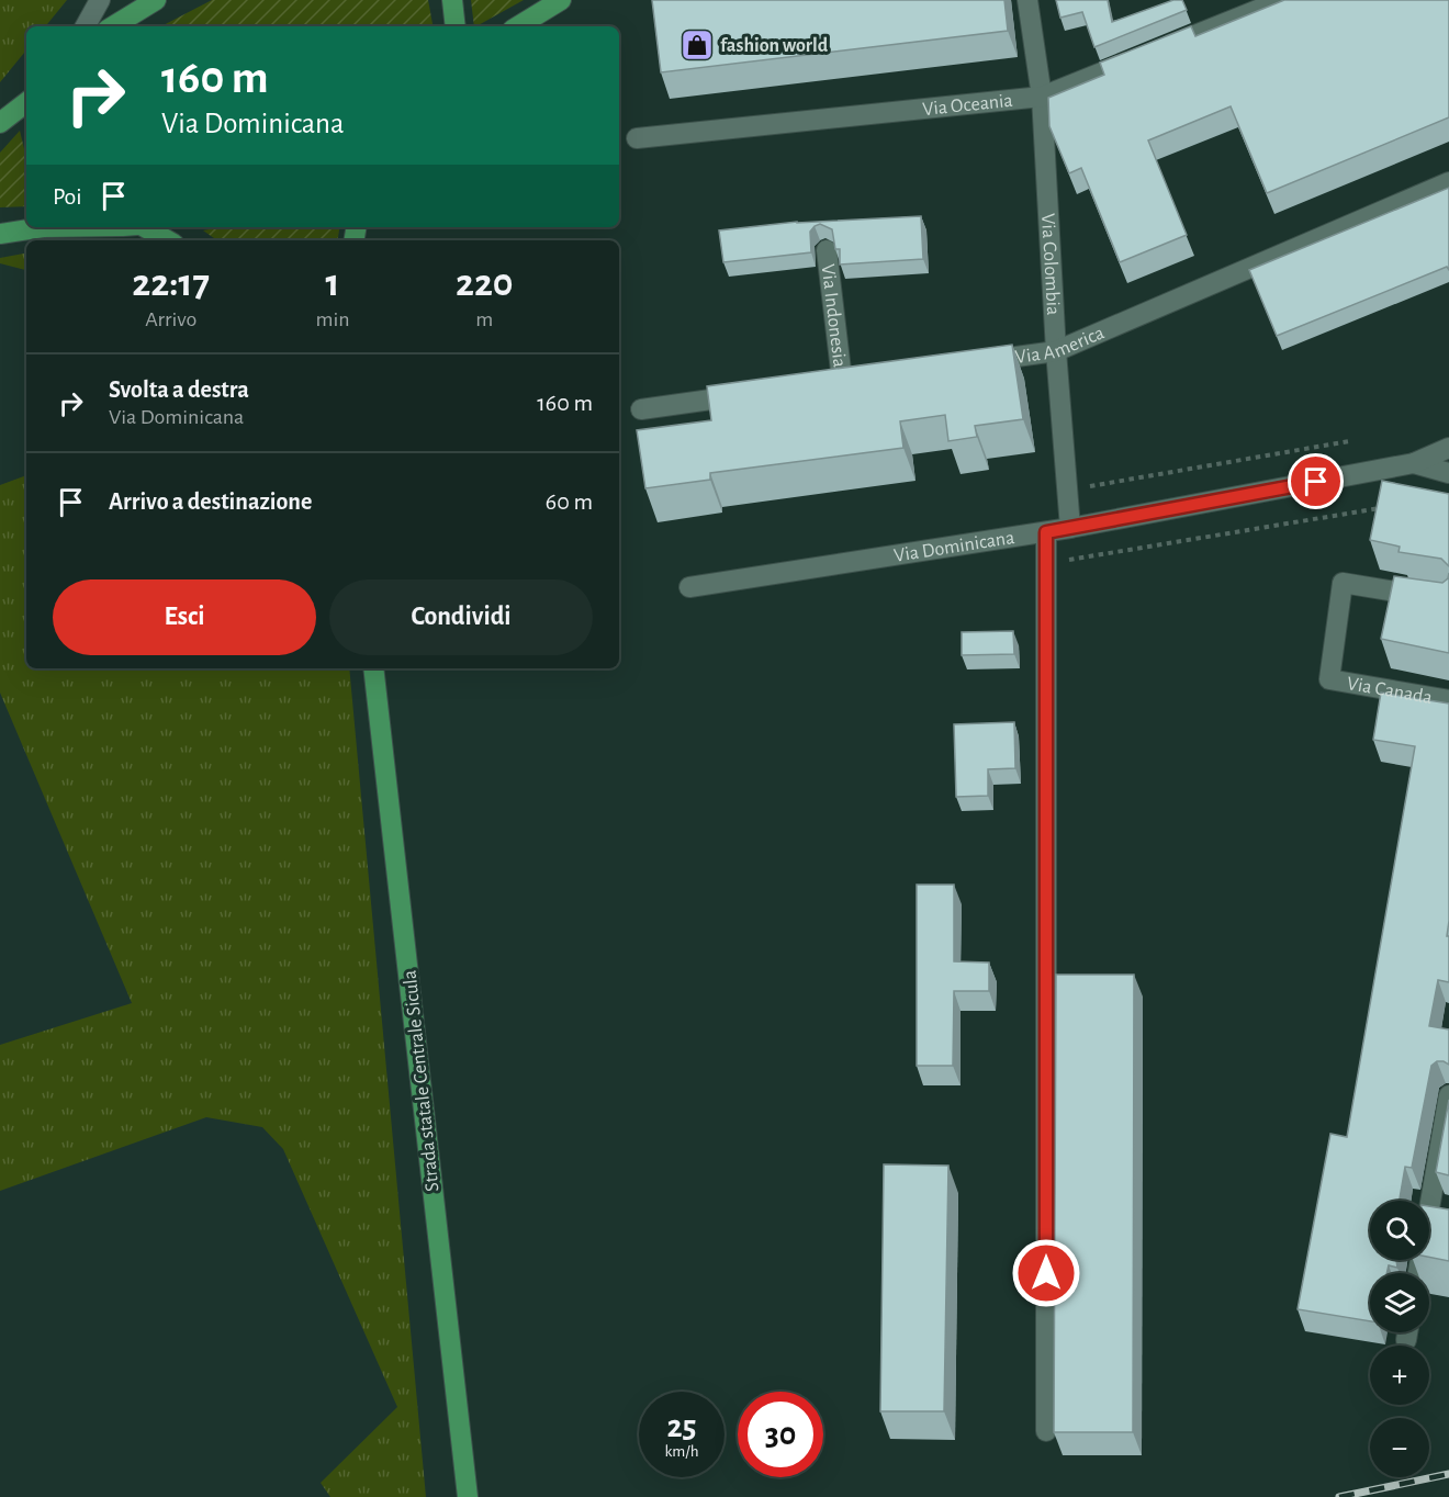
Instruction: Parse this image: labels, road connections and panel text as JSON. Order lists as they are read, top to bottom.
{
  "streets": {
    "main road": ["Strada statale Centrale Sicula"],
    "street": [
      "Via Oceania",
      "Via Colombia",
      "Via Indonesia",
      "Via America",
      "Via Dominicana",
      "Via Canada"
    ]
  },
  "crossings": [
    ["Via Oceania", "Via Colombia"],
    ["Via Colombia", "Via America"],
    ["Via Colombia", "Via Dominicana"]
  ],
  "places": {
    "shop": ["fashion world"]
  },
  "page": {
    "turn": ["160 m", "Via Dominicana"],
    "then": "Poi",
    "eta": [
      "22:17",
      "Arrivo",
      "1",
      "min",
      "220",
      "m"
    ],
    "list": [
      {
        "name": "Svolta a destra",
        "note": "Via Dominicana",
        "value": "160 m"
      },
      {
        "name": "Arrivo a destinazione",
        "value": "60 m"
      }
    ],
    "buttons": ["Esci", "Condividi"],
    "map_buttons": ["+", "−"],
    "speed": "25 km/h",
    "limit": "30"
  }
}
